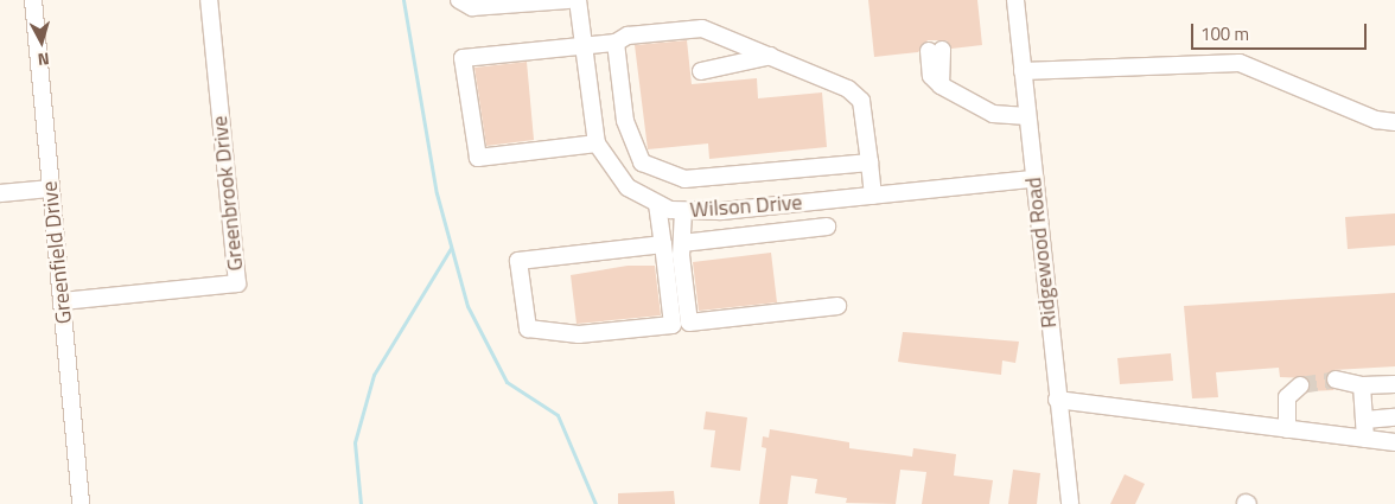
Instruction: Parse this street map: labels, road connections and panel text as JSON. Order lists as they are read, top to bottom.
{
  "streets": {
    "street": [
      "Greenbrook Drive",
      "Wilson Drive",
      "Greenfield Drive",
      "Ridgewood Road"
    ]
  },
  "crossings": [
    ["Greenbrook Drive", "Greenfield Drive"],
    ["Wilson Drive", "Ridgewood Road"]
  ],
  "scale_bar": "100 m",
  "north": "bottom"
}
